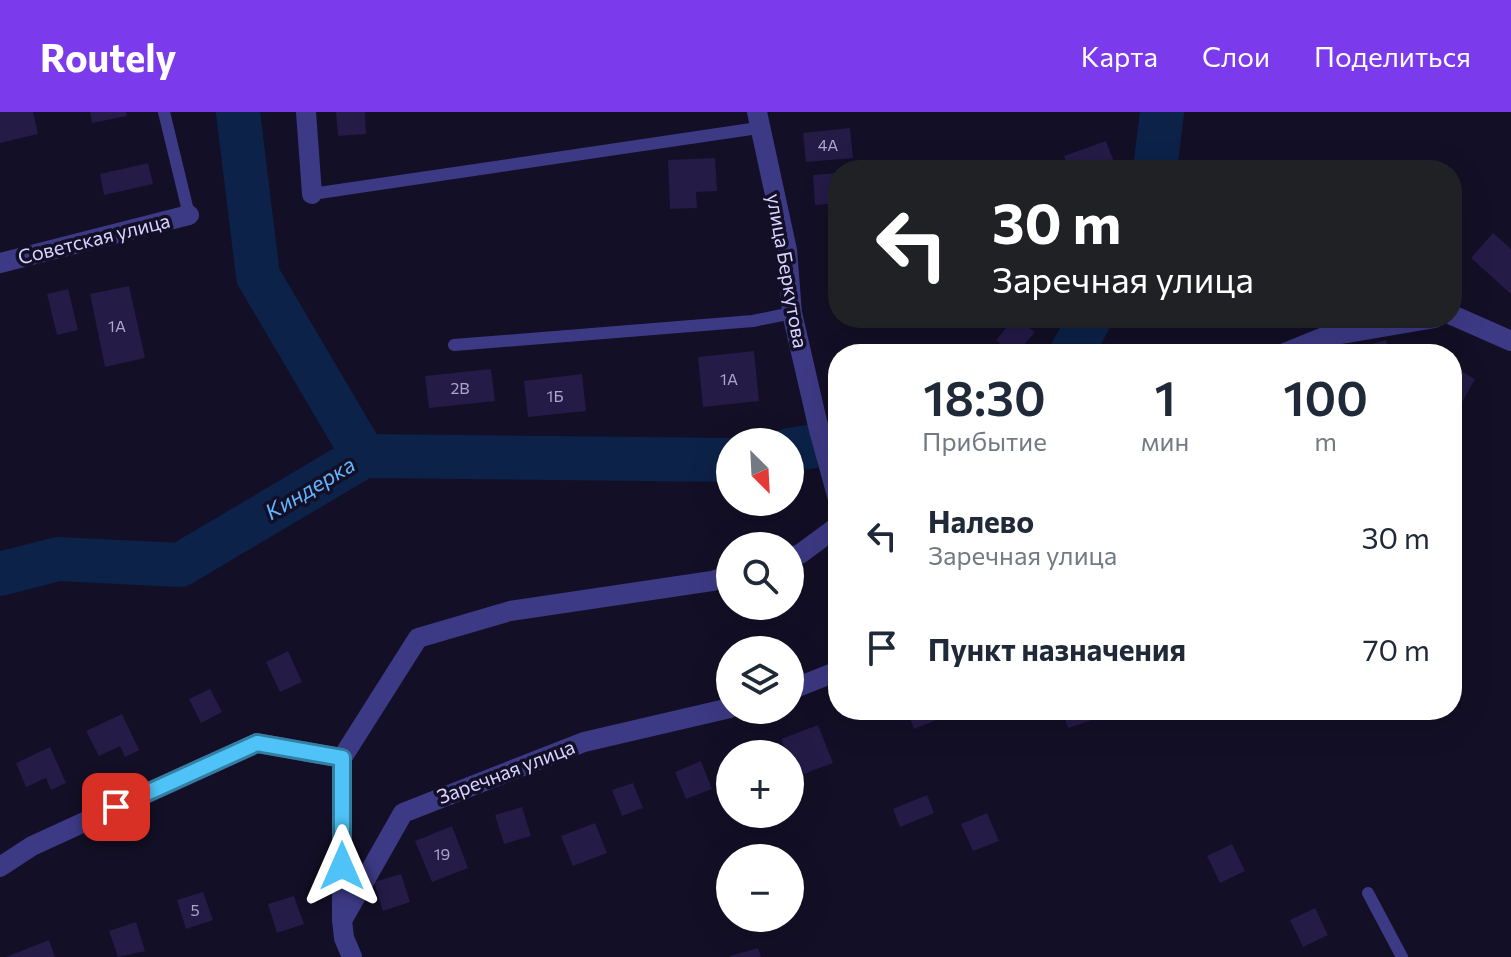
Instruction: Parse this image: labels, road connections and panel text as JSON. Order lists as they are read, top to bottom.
{
  "streets": {
    "street": ["Советская улица", "улица Беркутова", "Заречная улица"]
  },
  "water": ["Киндерка"],
  "house_numbers": [
    "4А",
    "1А",
    "1А",
    "2В",
    "1Б",
    "19",
    "5"
  ],
  "north": "bottom right",
  "page": {
    "header": "Routely",
    "nav": ["Карта", "Слои", "Поделиться"],
    "turn": ["30 m", "Заречная улица"],
    "eta": [
      "18:30",
      "Прибытие",
      "1",
      "мин",
      "100",
      "m"
    ],
    "map_buttons": ["+", "−"],
    "list": [
      {
        "name": "Налево",
        "note": "Заречная улица",
        "value": "30 m"
      },
      {
        "name": "Пункт назначения",
        "value": "70 m"
      }
    ]
  }
}
